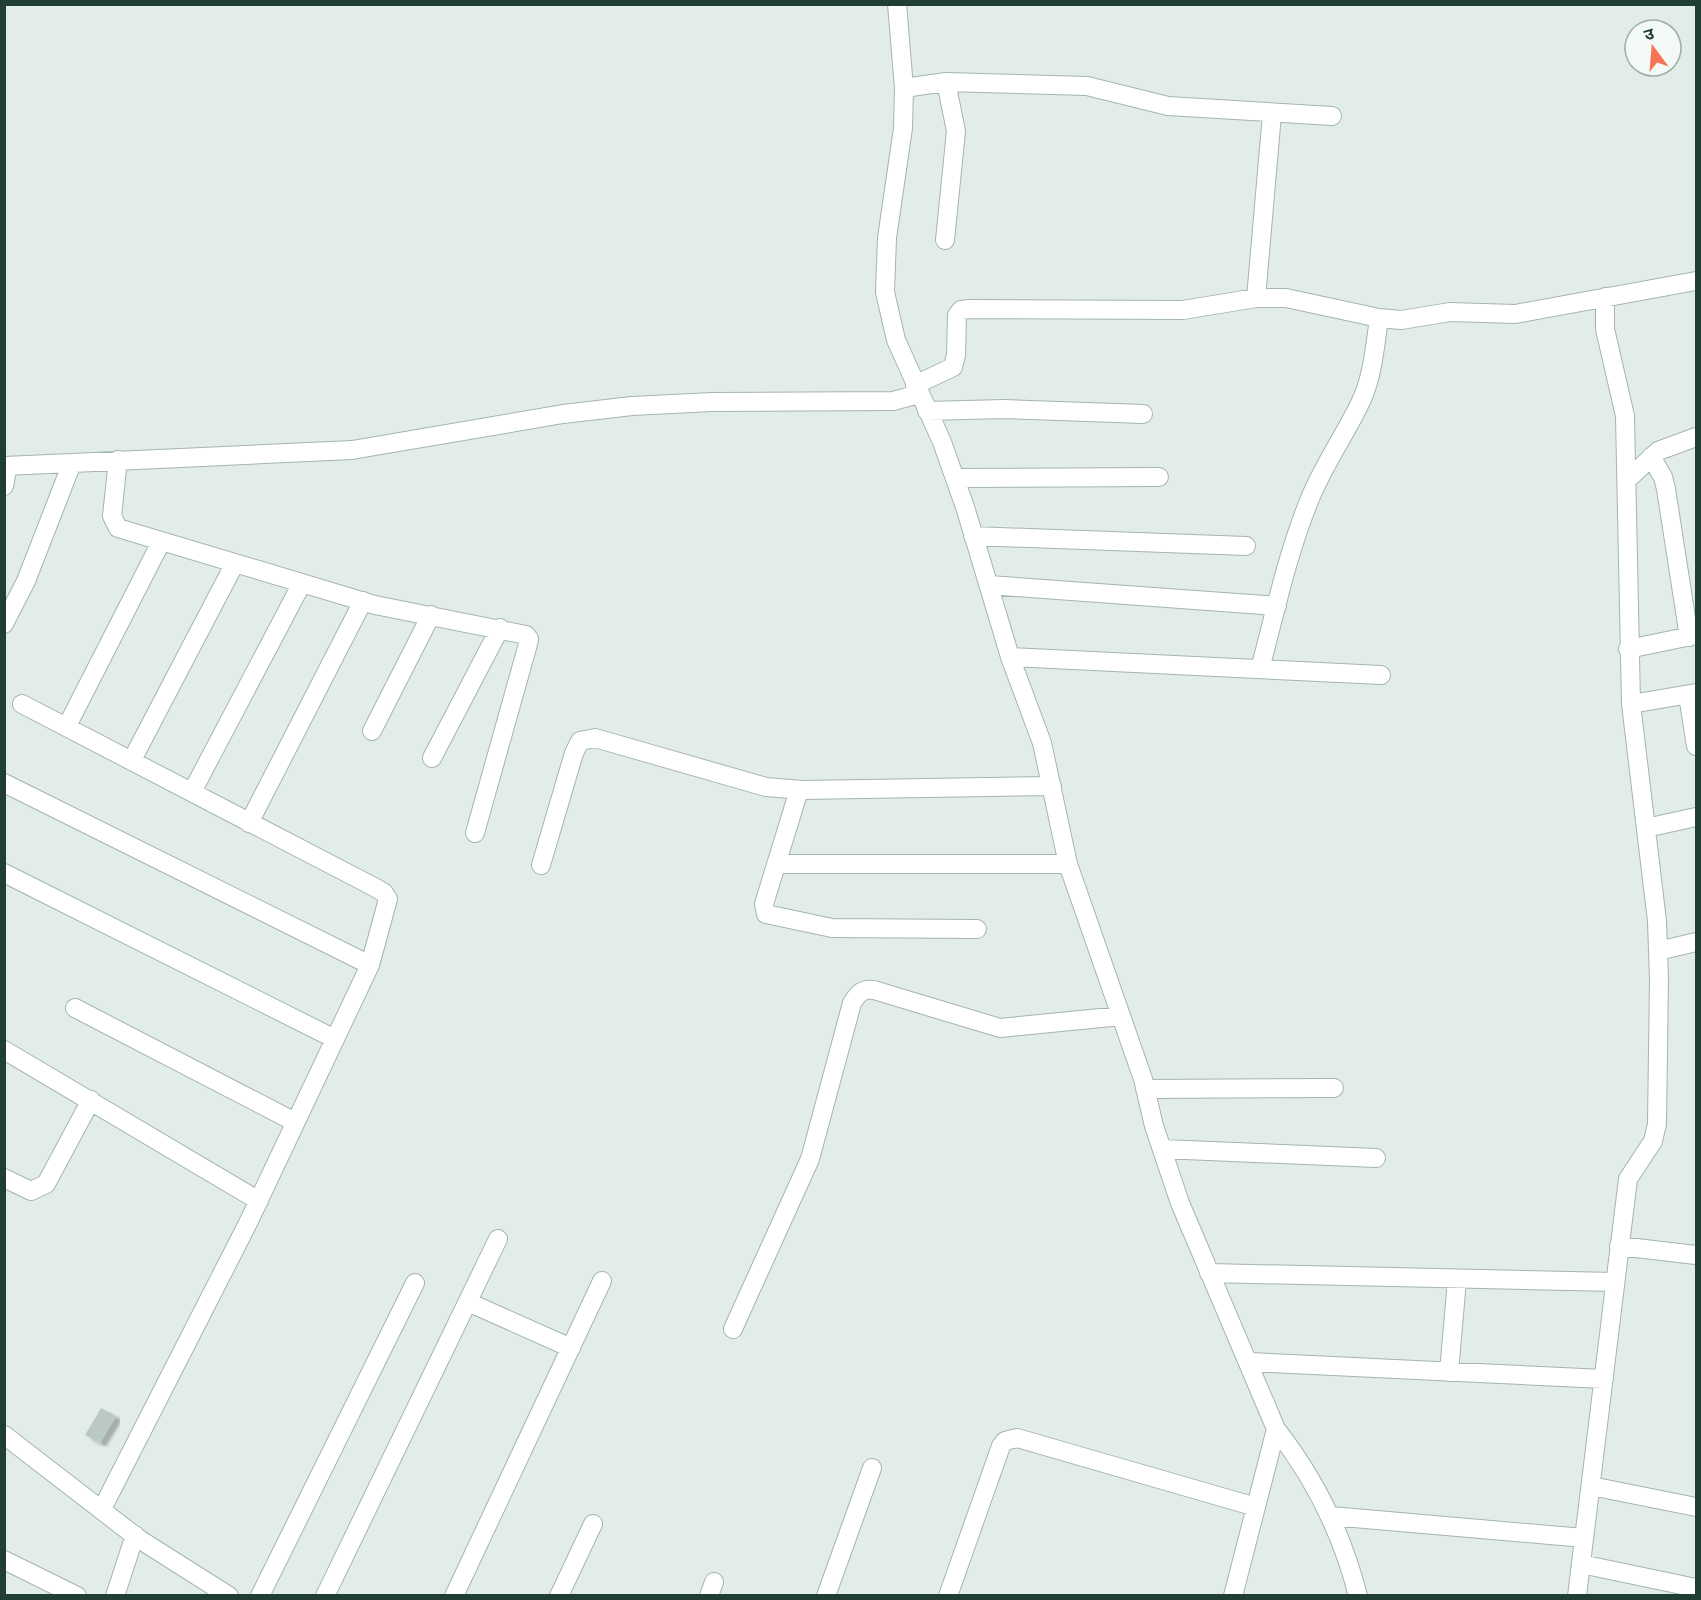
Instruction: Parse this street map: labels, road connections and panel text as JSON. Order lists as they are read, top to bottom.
{
  "north": "top"
}
